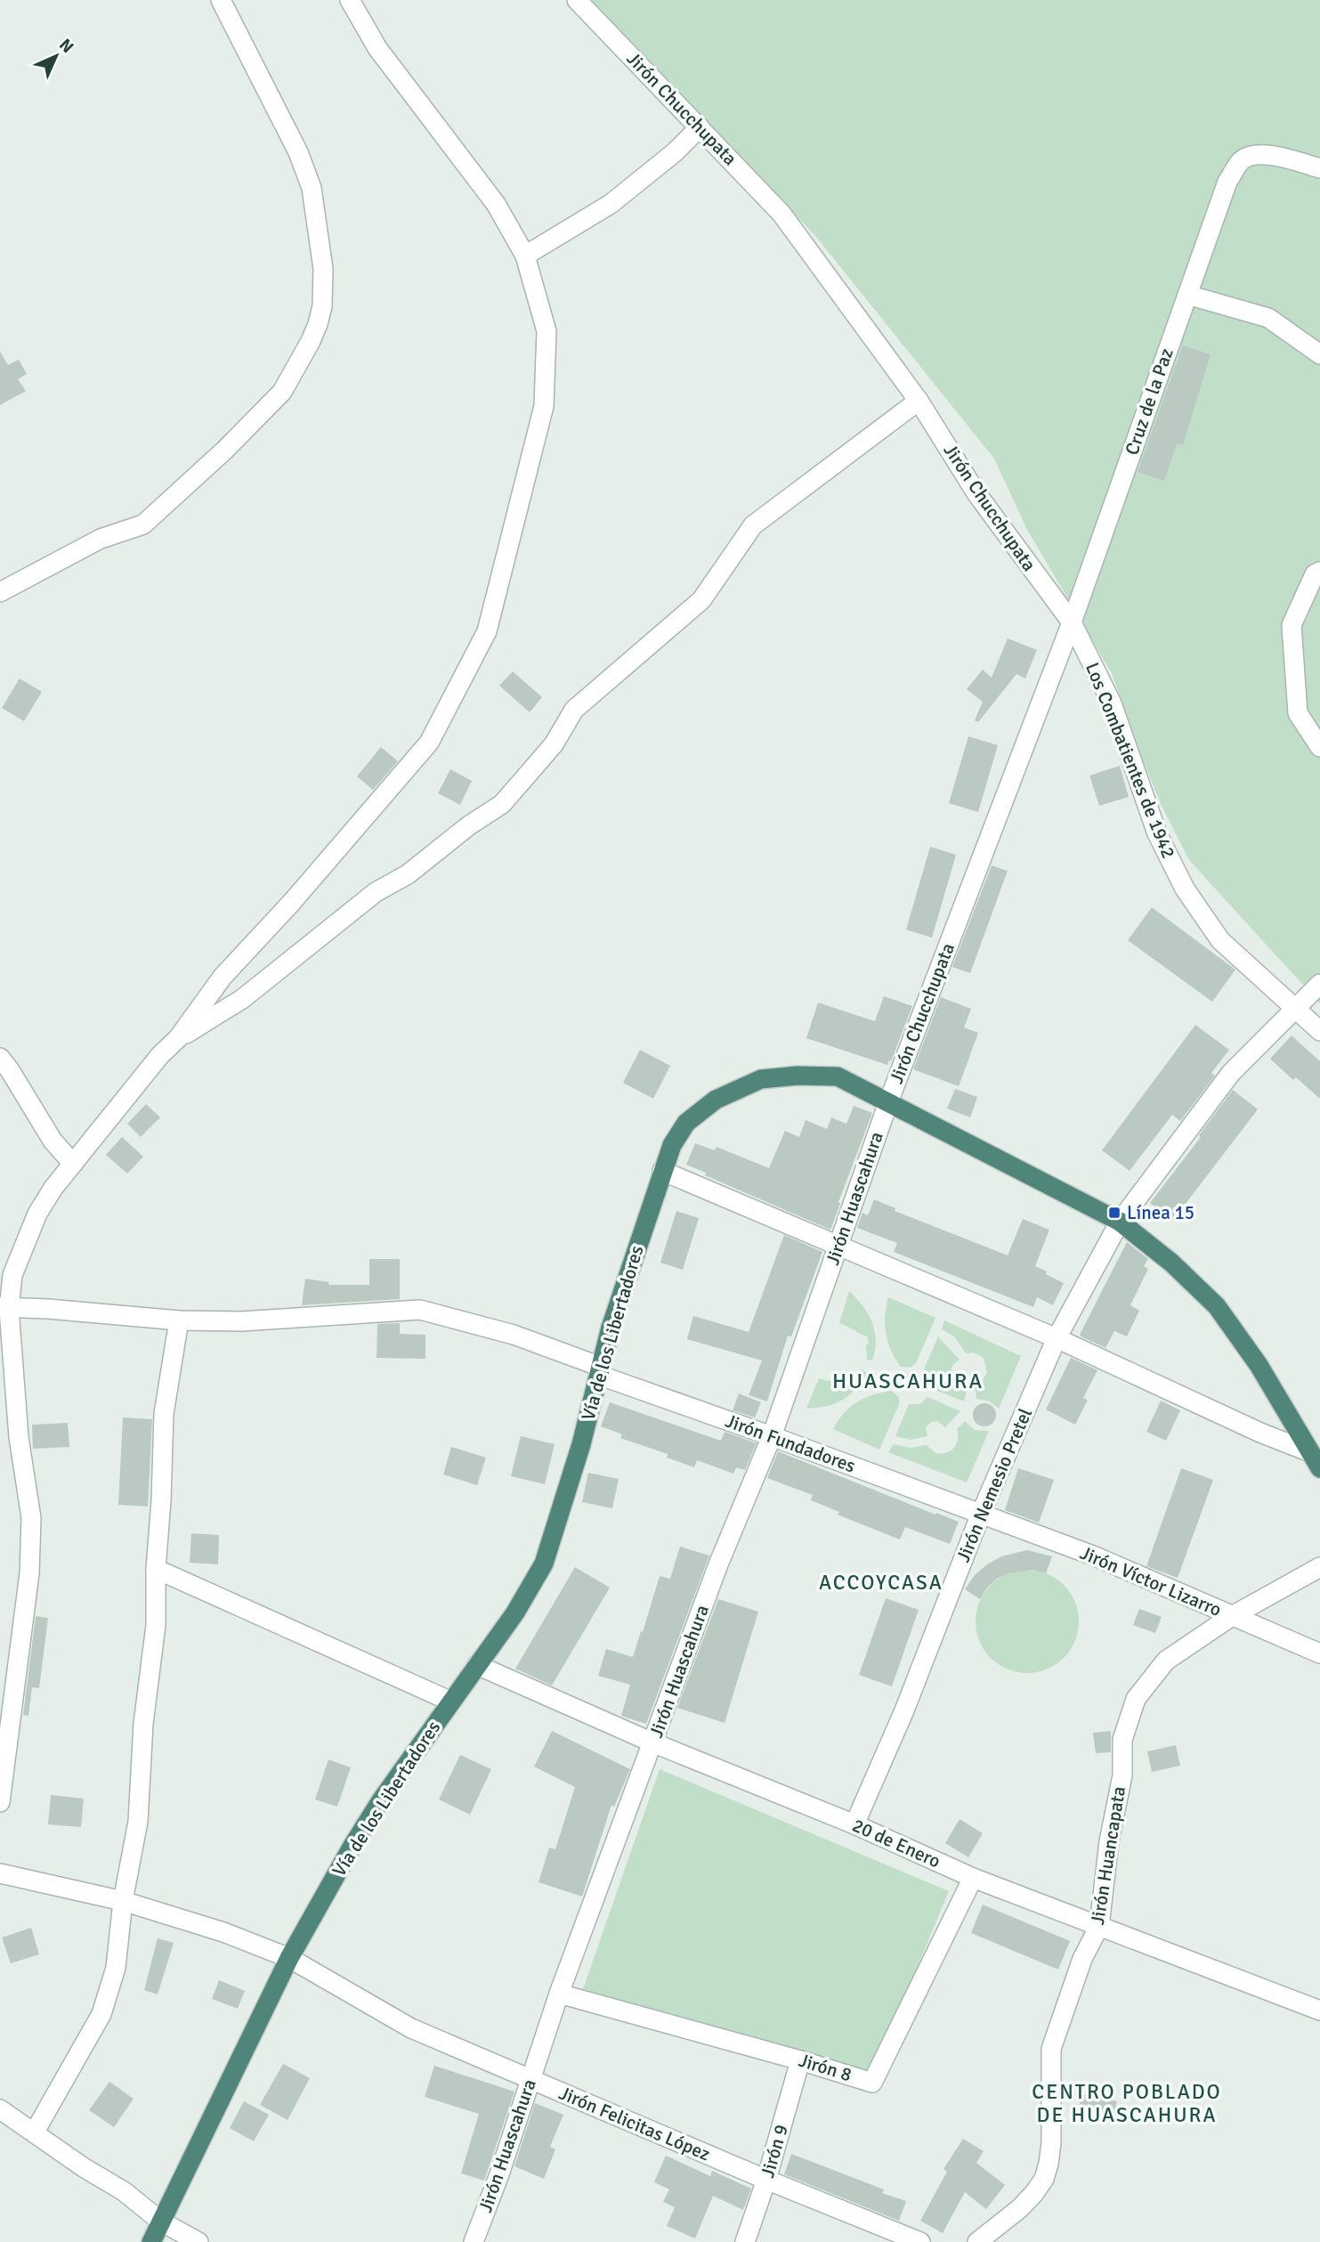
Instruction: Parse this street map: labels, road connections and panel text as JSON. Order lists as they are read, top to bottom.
{
  "streets": {
    "highway": ["Vía de los Libertadores"],
    "street": [
      "Jirón Chucchupata",
      "Cruz de la Paz",
      "Los Combatientes de 1942",
      "Jirón Huascahura",
      "Jirón Fundadores",
      "Jirón Nemesio Pretel",
      "Jirón Víctor Lizarro",
      "20 de Enero",
      "Jirón Huancapata",
      "Jirón 8",
      "Jirón Felicitas López",
      "Jirón 9"
    ]
  },
  "crossings": [
    ["Jirón Chucchupata", "Cruz de la Paz"],
    ["Jirón Chucchupata", "Los Combatientes de 1942"],
    ["Jirón Chucchupata", "Jirón Huascahura"],
    ["Jirón Chucchupata", "Vía de los Libertadores"],
    ["Cruz de la Paz", "Los Combatientes de 1942"],
    ["Los Combatientes de 1942", "Jirón Nemesio Pretel"],
    ["Jirón Huascahura", "Vía de los Libertadores"],
    ["Jirón Huascahura", "Jirón Fundadores"],
    ["Jirón Huascahura", "20 de Enero"],
    ["Jirón Huascahura", "Jirón 8"],
    ["Jirón Huascahura", "Jirón Felicitas López"],
    ["Vía de los Libertadores", "Jirón Fundadores"],
    ["Vía de los Libertadores", "Jirón Nemesio Pretel"],
    ["Vía de los Libertadores", "20 de Enero"],
    ["Vía de los Libertadores", "Jirón Felicitas López"],
    ["Jirón Fundadores", "Jirón Nemesio Pretel"],
    ["Jirón Fundadores", "Jirón Víctor Lizarro"],
    ["Jirón Nemesio Pretel", "Jirón Víctor Lizarro"],
    ["Jirón Nemesio Pretel", "20 de Enero"],
    ["Jirón Víctor Lizarro", "Jirón Huancapata"],
    ["20 de Enero", "Jirón Huancapata"],
    ["20 de Enero", "Jirón 8"],
    ["Jirón 8", "Jirón 9"],
    ["Jirón Felicitas López", "Jirón 9"]
  ],
  "districts": ["HUASCAHURA", "ACCOYCASA", "CENTRO POBLADO DE HUASCAHURA"],
  "places": {
    "transit": ["Línea 15"]
  },
  "north": "top right"
}
